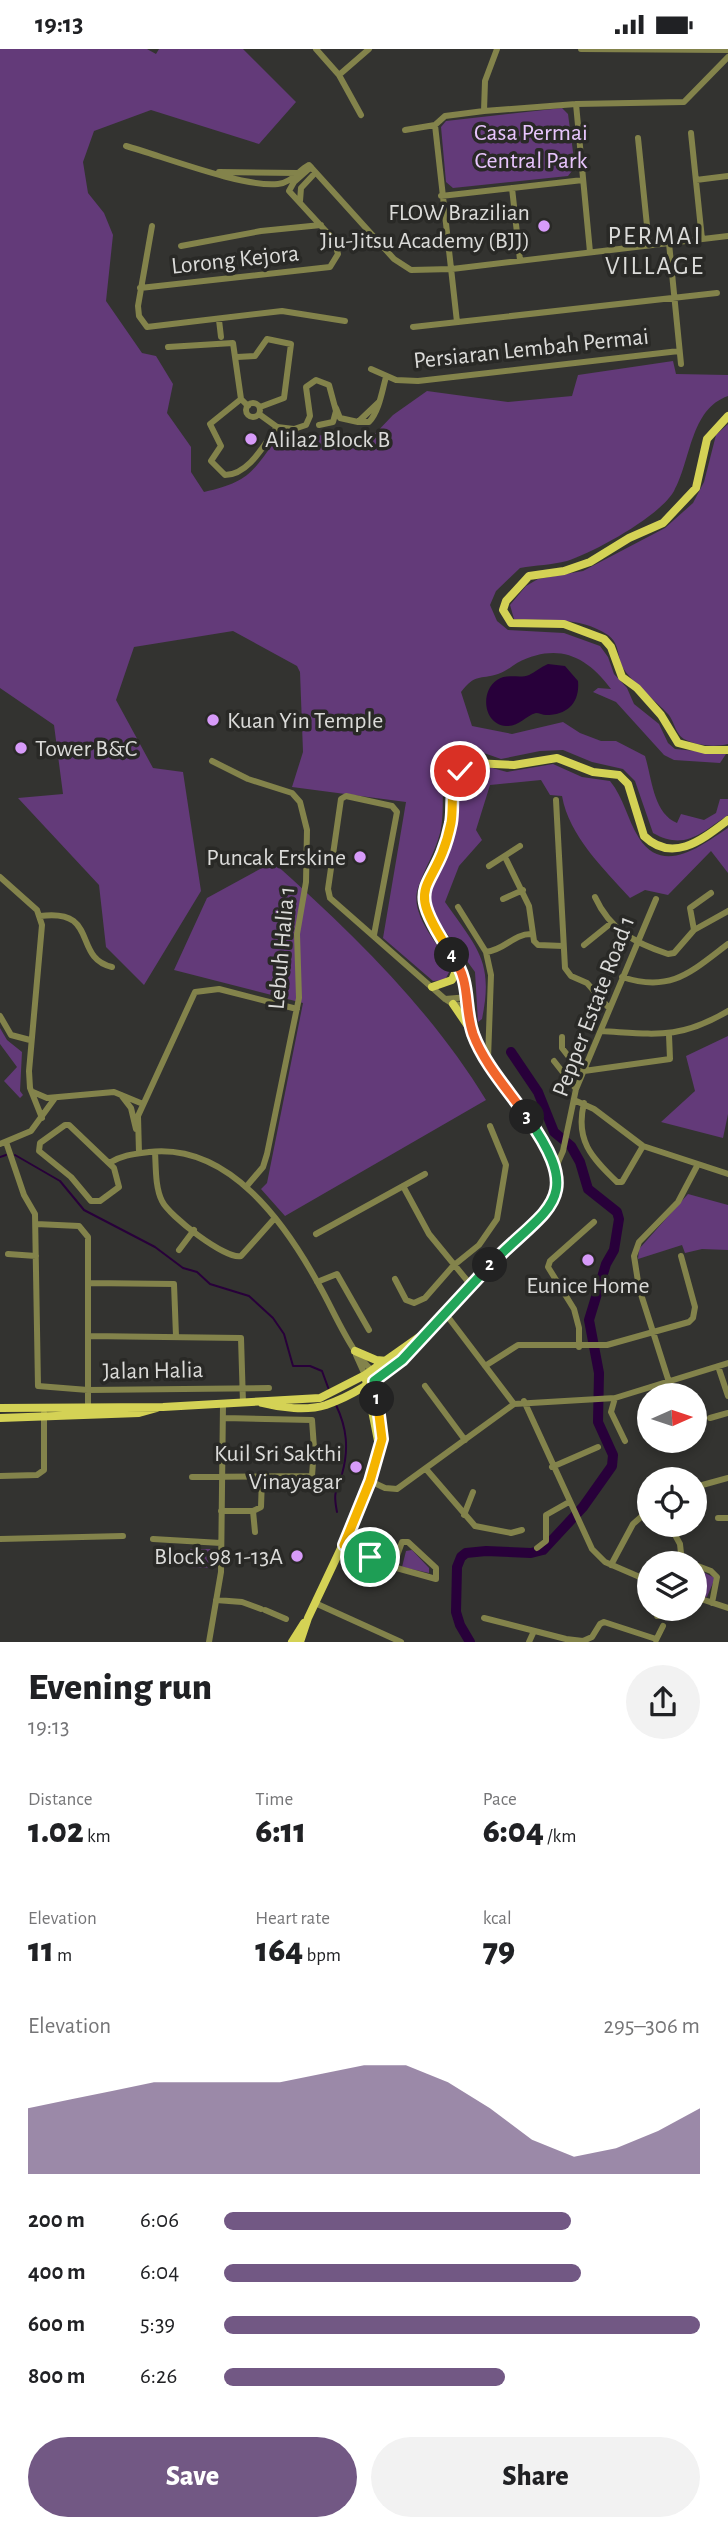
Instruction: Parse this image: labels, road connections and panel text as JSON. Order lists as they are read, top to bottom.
{
  "streets": {
    "street": [
      "Lorong Kejora",
      "Persiaran Lembah Permai",
      "Lebuh Halia 1",
      "Pepper Estate Road 1",
      "Jalan Halia"
    ]
  },
  "districts": ["PERMAI VILLAGE"],
  "parks": ["Casa Permai Central Park"],
  "places": [
    "FLOW Brazilian Jiu-Jitsu Academy (BJJ)",
    "Alila2 Block B",
    "Kuan Yin Temple",
    "Tower B&C",
    "Puncak Erskine",
    "Eunice Home",
    "Kuil Sri Sakthi Vinayagar",
    "Block 98 1-13A"
  ],
  "north": "right",
  "page": {
    "status": "19:13",
    "pins": [
      "4",
      "3",
      "2",
      "1"
    ],
    "heading": ["Evening run", "19:13"],
    "stats": [
      ["Distance", "1.02 km"],
      ["Time", "6:11"],
      ["Pace", "6:04 /km"],
      ["Elevation", "11 m"],
      ["Heart rate", "164 bpm"],
      ["kcal", "79"]
    ],
    "chart": ["Elevation", "295–306 m"],
    "list": [
      {
        "name": "200 m",
        "note": "6:06"
      },
      {
        "name": "400 m",
        "note": "6:04"
      },
      {
        "name": "600 m",
        "note": "5:39"
      },
      {
        "name": "800 m",
        "note": "6:26"
      }
    ],
    "buttons": ["Save", "Share"]
  }
}
